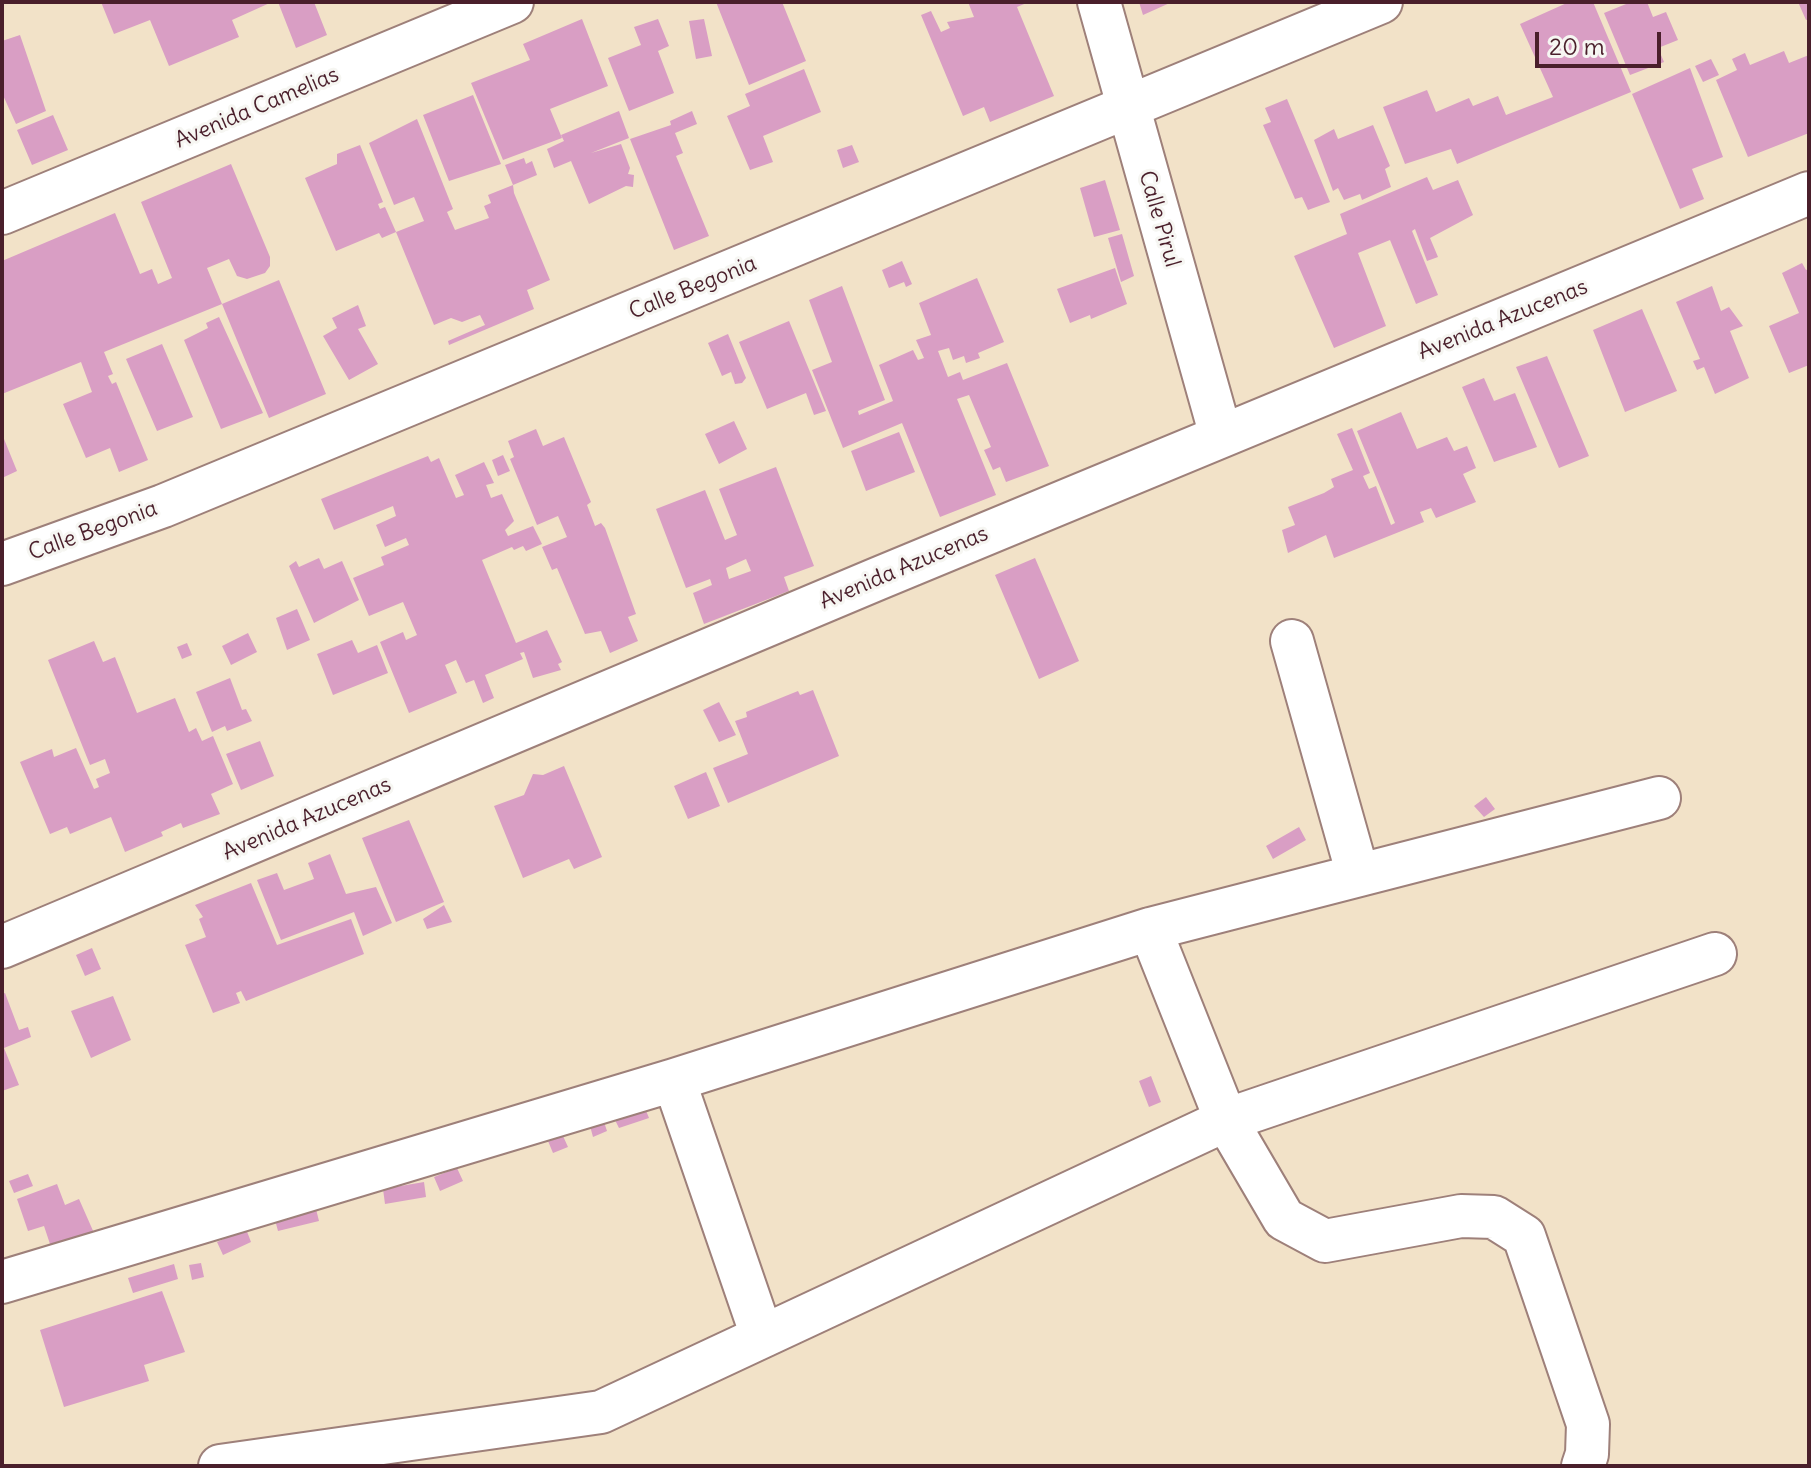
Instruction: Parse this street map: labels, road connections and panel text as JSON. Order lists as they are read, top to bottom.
{
  "streets": {
    "street": [
      "Avenida Camelias",
      "Calle Pirul",
      "Calle Begonia",
      "Avenida Azucenas"
    ]
  },
  "crossings": [
    ["Calle Pirul", "Calle Begonia"],
    ["Calle Pirul", "Avenida Azucenas"]
  ],
  "scale_bar": "20 m"
}
